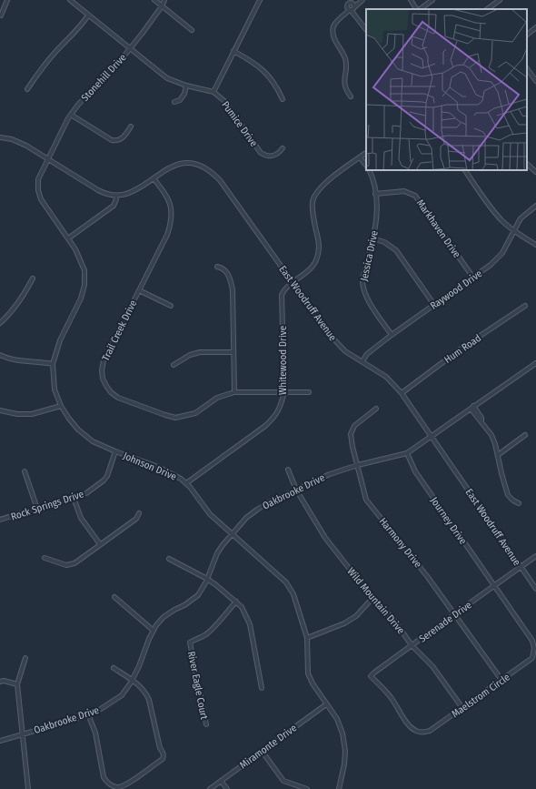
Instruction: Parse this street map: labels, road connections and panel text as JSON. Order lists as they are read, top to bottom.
{
  "streets": {
    "street": [
      "Stonehill Drive",
      "Pumice Drive",
      "Markhaven Drive",
      "Jessica Drive",
      "Raywood Drive",
      "East Woodruff Avenue",
      "Trail Creek Drive",
      "Hum Road",
      "Whitewood Drive",
      "Johnson Drive",
      "Oakbrooke Drive",
      "Rock Springs Drive",
      "Journey Drive",
      "Harmony Drive",
      "Wild Mountain Drive",
      "Serenade Drive",
      "River Eagle Court",
      "Maelstrom Circle",
      "Miramonte Drive"
    ]
  },
  "crossings": [
    ["Stonehill Drive", "Johnson Drive"],
    ["Markhaven Drive", "Jessica Drive"],
    ["Markhaven Drive", "Raywood Drive"],
    ["Jessica Drive", "Raywood Drive"],
    ["Raywood Drive", "East Woodruff Avenue"],
    ["East Woodruff Avenue", "Trail Creek Drive"],
    ["East Woodruff Avenue", "Hum Road"],
    ["East Woodruff Avenue", "Whitewood Drive"],
    ["East Woodruff Avenue", "Oakbrooke Drive"],
    ["East Woodruff Avenue", "Serenade Drive"],
    ["Trail Creek Drive", "Whitewood Drive"],
    ["Whitewood Drive", "Johnson Drive"],
    ["Johnson Drive", "Oakbrooke Drive"],
    ["Johnson Drive", "Rock Springs Drive"],
    ["Johnson Drive", "Miramonte Drive"],
    ["Oakbrooke Drive", "Journey Drive"],
    ["Oakbrooke Drive", "Harmony Drive"],
    ["Oakbrooke Drive", "Wild Mountain Drive"],
    ["Journey Drive", "Serenade Drive"],
    ["Journey Drive", "Maelstrom Circle"],
    ["Harmony Drive", "Serenade Drive"],
    ["Harmony Drive", "Maelstrom Circle"],
    ["Wild Mountain Drive", "Serenade Drive"],
    ["Wild Mountain Drive", "Maelstrom Circle"],
    ["Serenade Drive", "Maelstrom Circle"]
  ]
}
